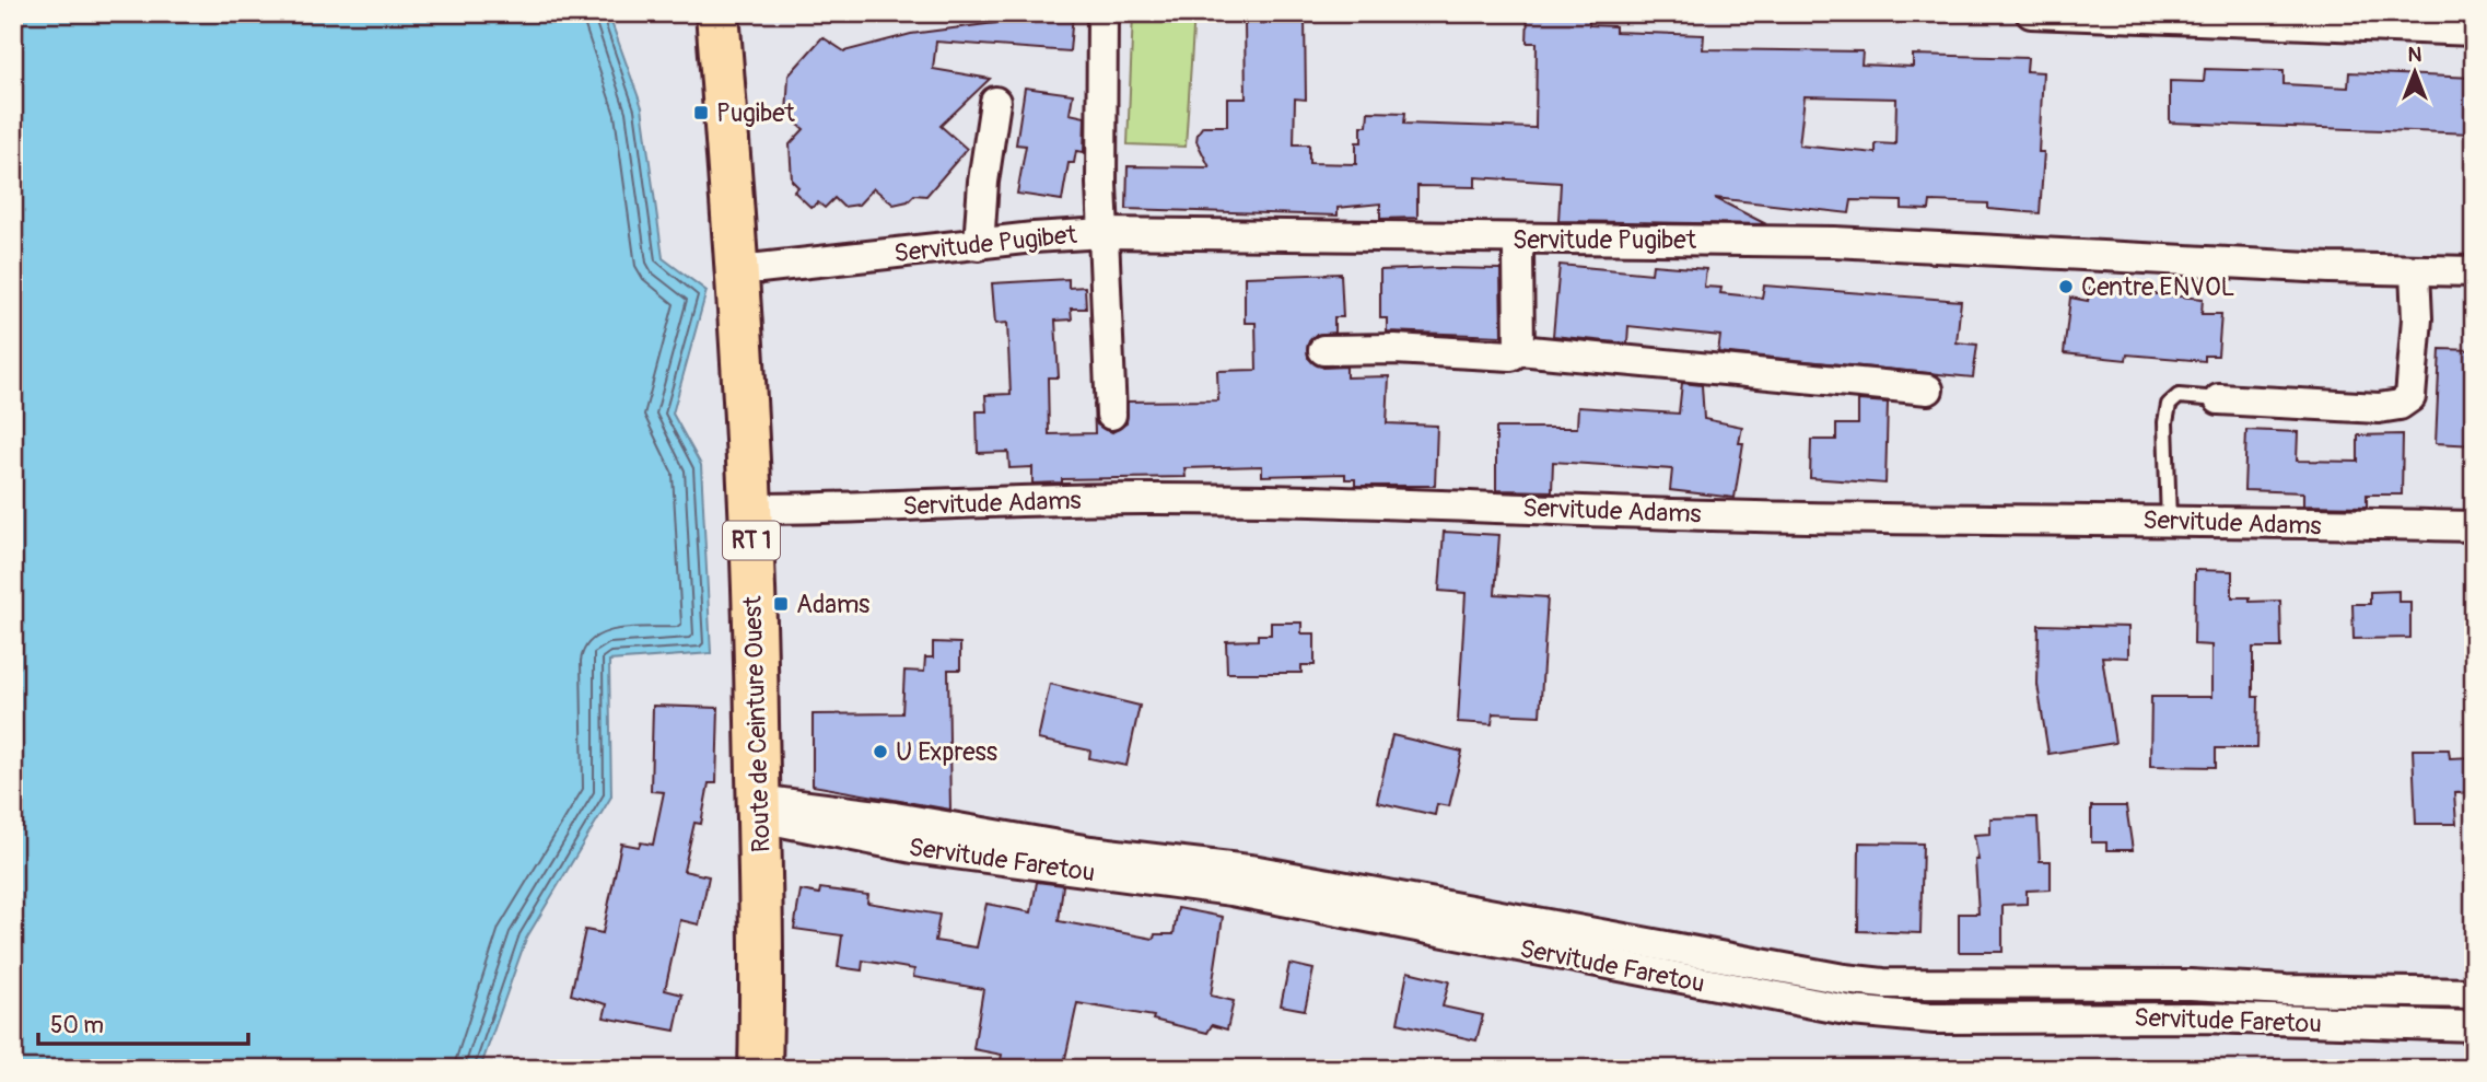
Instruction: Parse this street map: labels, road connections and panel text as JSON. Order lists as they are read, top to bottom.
{
  "streets": {
    "main road": ["RT 1", "Route de Ceinture Ouest"],
    "street": ["Servitude Pugibet", "Servitude Adams", "Servitude Faretou"]
  },
  "crossings": [
    ["Servitude Pugibet", "Route de Ceinture Ouest"],
    ["Servitude Adams", "Route de Ceinture Ouest"],
    ["Route de Ceinture Ouest", "Servitude Faretou"]
  ],
  "places": {
    "transit": ["Pugibet", "Adams"],
    "other": ["Centre ENVOL", "U Express"]
  },
  "scale_bar": "50 m",
  "north": "top"
}
